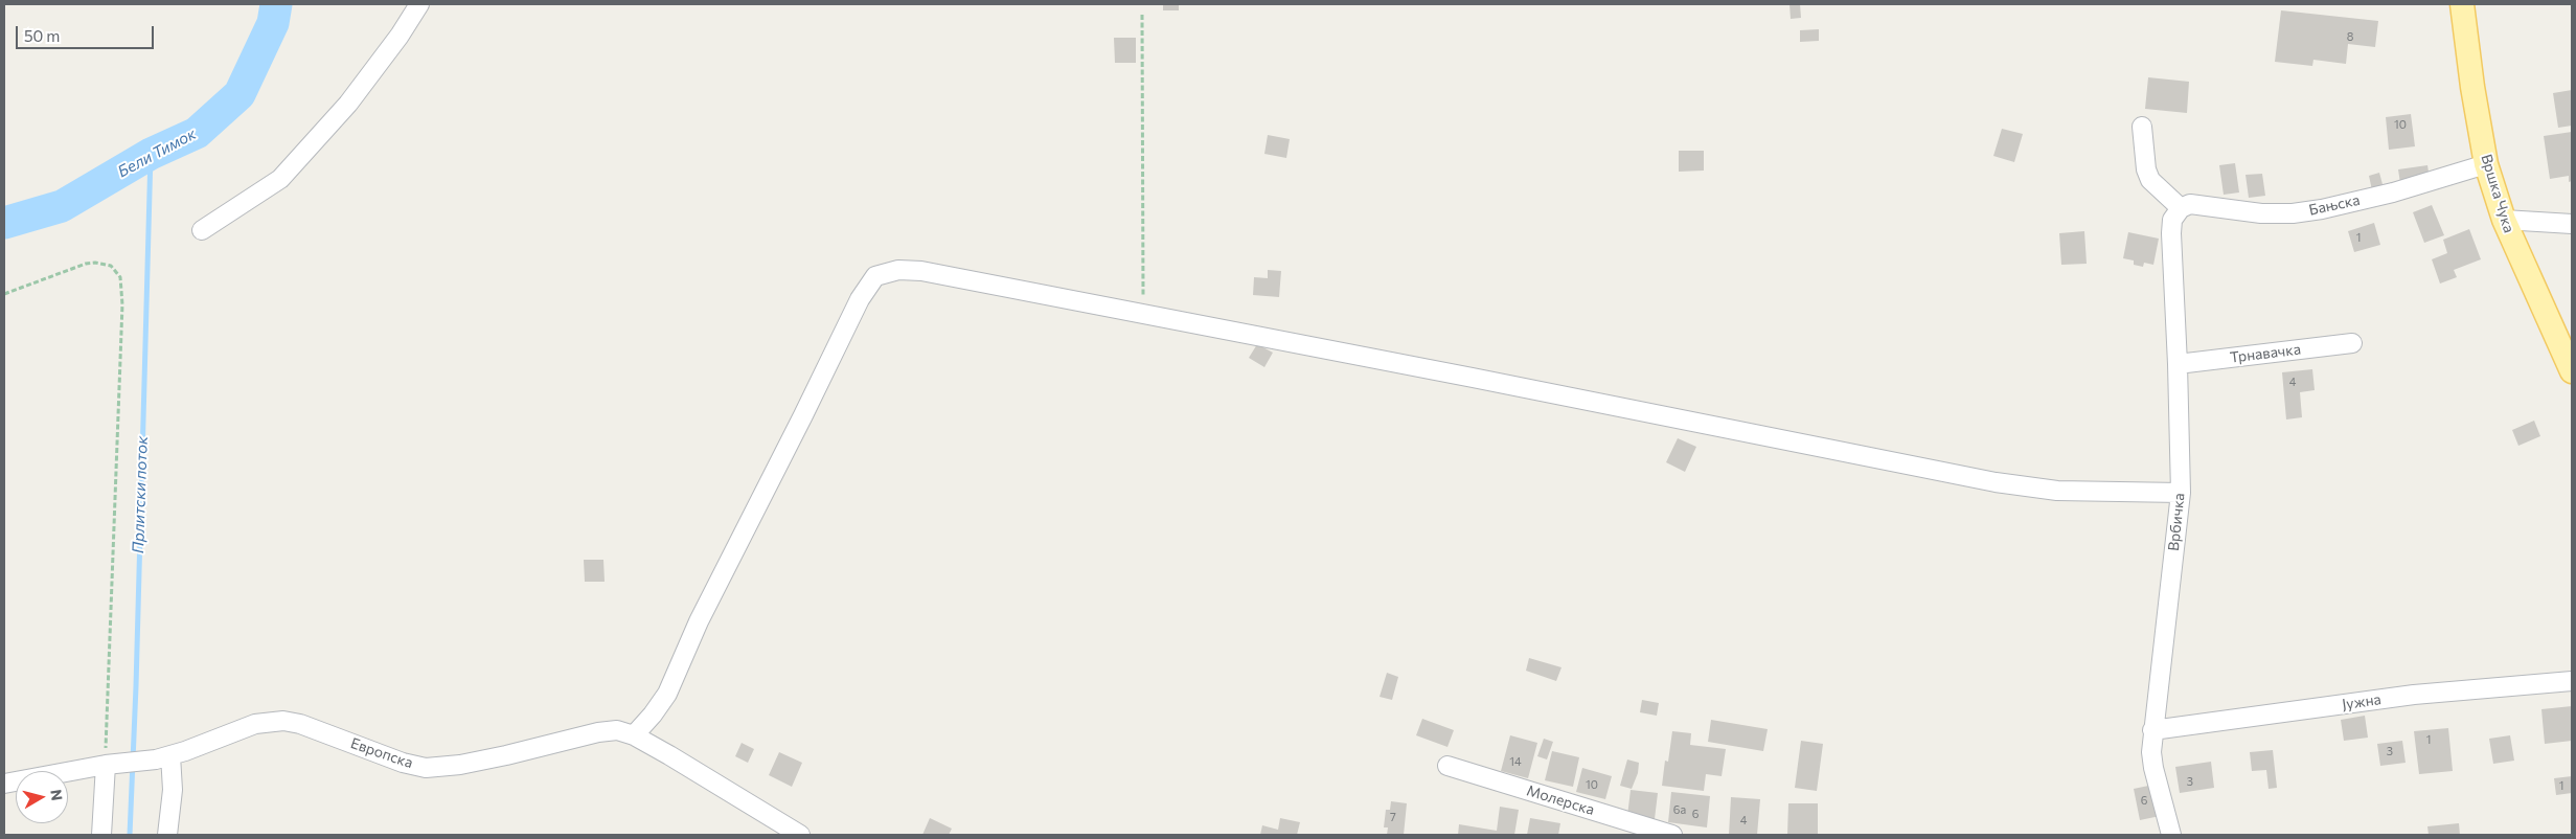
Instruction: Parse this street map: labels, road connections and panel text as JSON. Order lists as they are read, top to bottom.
{
  "streets": {
    "main road": ["Вршка Чука"],
    "street": [
      "Бањска",
      "Трнавачка",
      "Врбичка",
      "Јужна",
      "Европска",
      "Молерска"
    ]
  },
  "crossings": [
    ["Вршка Чука", "Бањска"],
    ["Бањска", "Врбичка"],
    ["Трнавачка", "Врбичка"],
    ["Врбичка", "Јужна"]
  ],
  "water": ["Бели Тимок", "Прлитски поток"],
  "house_numbers": [
    "8",
    "10",
    "1",
    "4",
    "1",
    "3",
    "14",
    "3",
    "10",
    "1",
    "6",
    "6a",
    "6",
    "7",
    "4"
  ],
  "scale_bar": "50 m",
  "north": "right"
}
